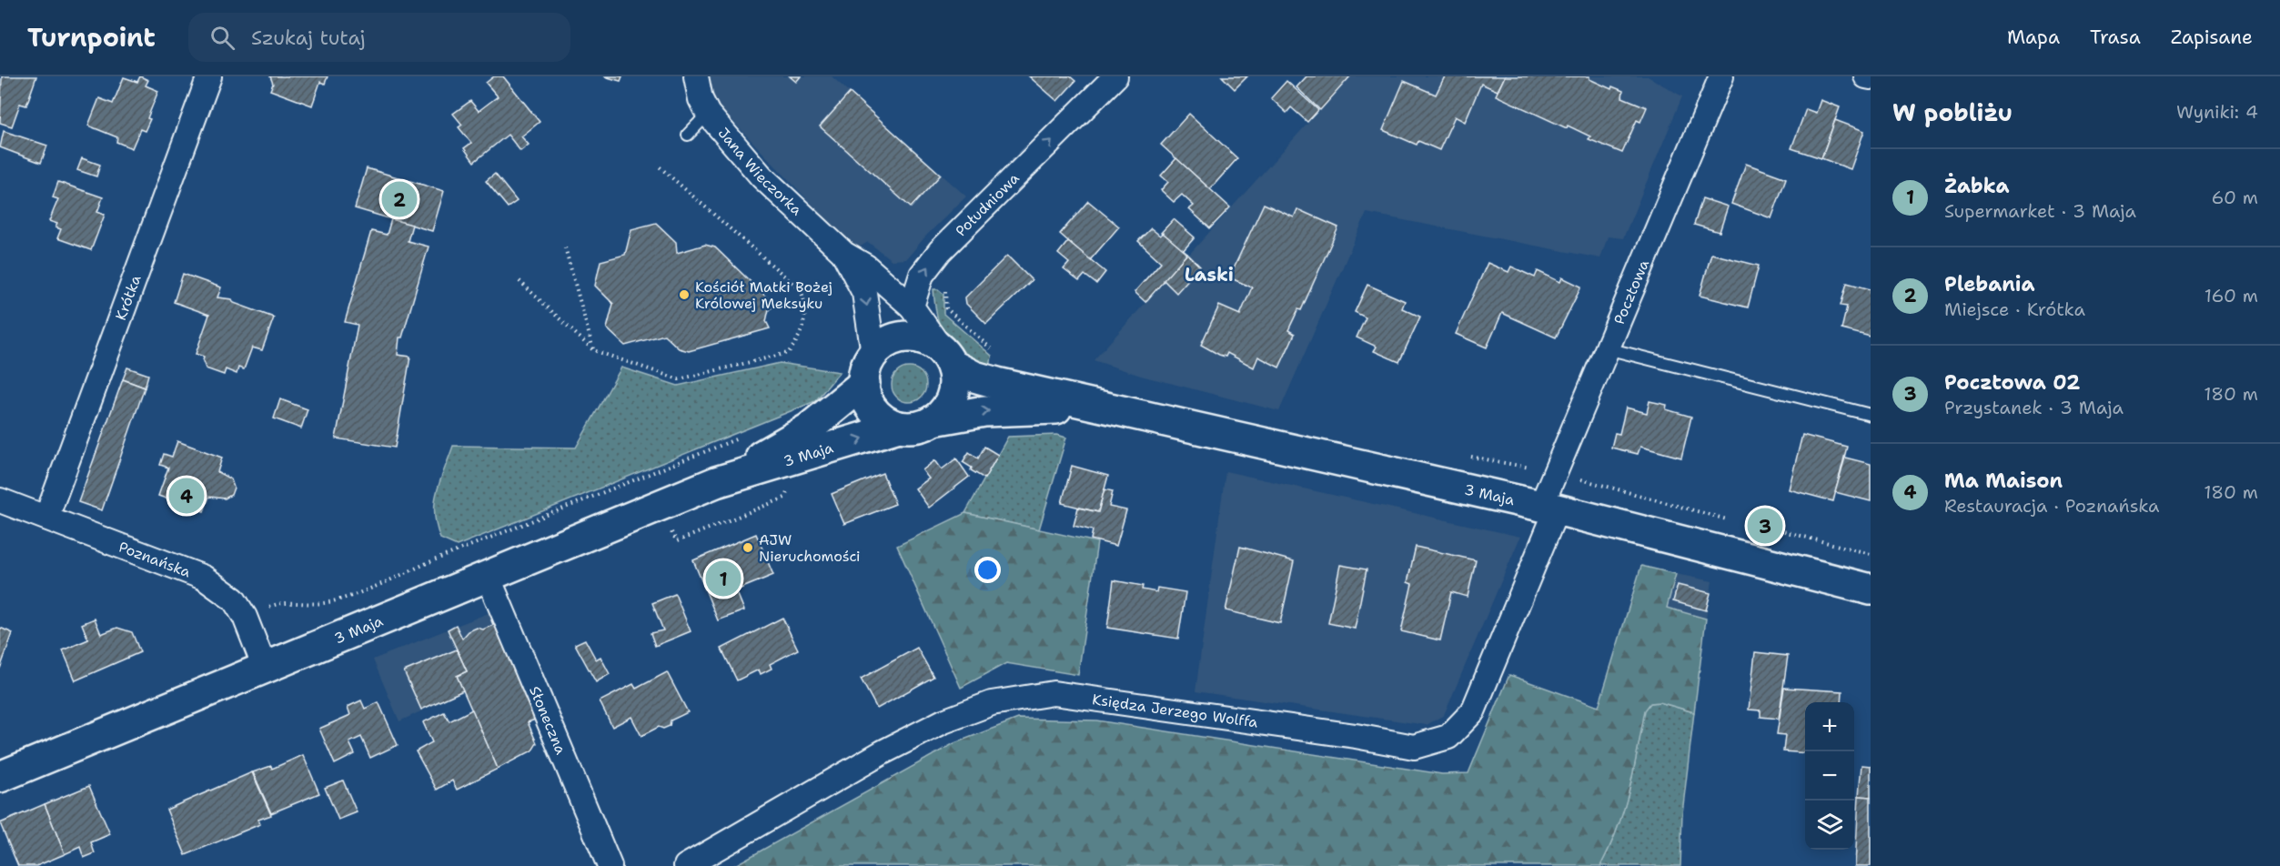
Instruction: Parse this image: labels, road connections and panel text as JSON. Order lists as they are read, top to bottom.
{
  "streets": {
    "street": [
      "Jana Wieczorka",
      "Południowa",
      "Pocztowa",
      "Krótka",
      "3 Maja",
      "Poznańska",
      "Księdza Jerzego Wolffa",
      "Słoneczna"
    ]
  },
  "crossings": [
    ["Jana Wieczorka", "Południowa"],
    ["Jana Wieczorka", "3 Maja"],
    ["Pocztowa", "3 Maja"],
    ["Pocztowa", "Księdza Jerzego Wolffa"],
    ["Krótka", "Poznańska"],
    ["3 Maja", "Poznańska"],
    ["3 Maja", "Księdza Jerzego Wolffa"],
    ["3 Maja", "Słoneczna"]
  ],
  "one_way": ["Południowa"],
  "districts": ["Laski"],
  "places": ["Kościół Matki Bożej Królowej Meksyku", "AJW Nieruchomości"],
  "page": {
    "header": "Turnpoint",
    "search": "Szukaj tutaj",
    "nav": ["Mapa", "Trasa", "Zapisane"],
    "heading": ["W pobliżu", "Wyniki: 4"],
    "list": [
      {
        "mark": "1",
        "name": "Żabka",
        "note": "Supermarket · 3 Maja",
        "value": "60 m"
      },
      {
        "mark": "2",
        "name": "Plebania",
        "note": "Miejsce · Krótka",
        "value": "160 m"
      },
      {
        "mark": "3",
        "name": "Pocztowa 02",
        "note": "Przystanek · 3 Maja",
        "value": "180 m"
      },
      {
        "mark": "4",
        "name": "Ma Maison",
        "note": "Restauracja · Poznańska",
        "value": "180 m"
      }
    ],
    "pins": [
      "2",
      "4",
      "3",
      "1"
    ],
    "map_buttons": ["+", "−"]
  }
}
